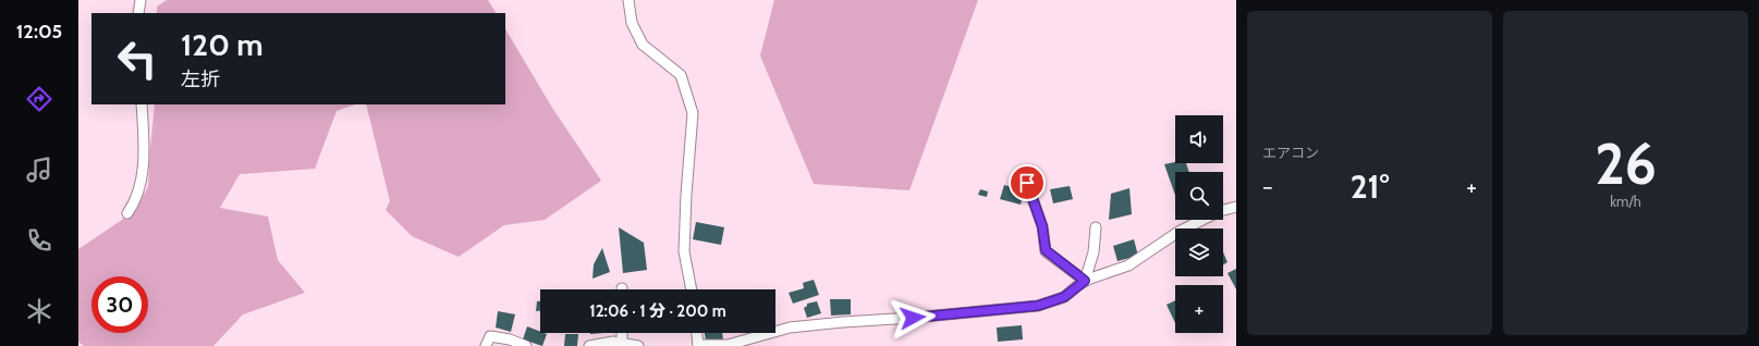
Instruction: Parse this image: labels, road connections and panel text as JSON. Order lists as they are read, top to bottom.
{
  "page": {
    "tabs": "12:05",
    "tile": [
      "エアコン",
      ["26", "km/h"]
    ],
    "turn": ["120 m", "左折"],
    "map_buttons": "+",
    "heat": ["−", "21°", "+"],
    "limit": "30",
    "trip": "12:06 · 1 分 · 200 m"
  }
}
